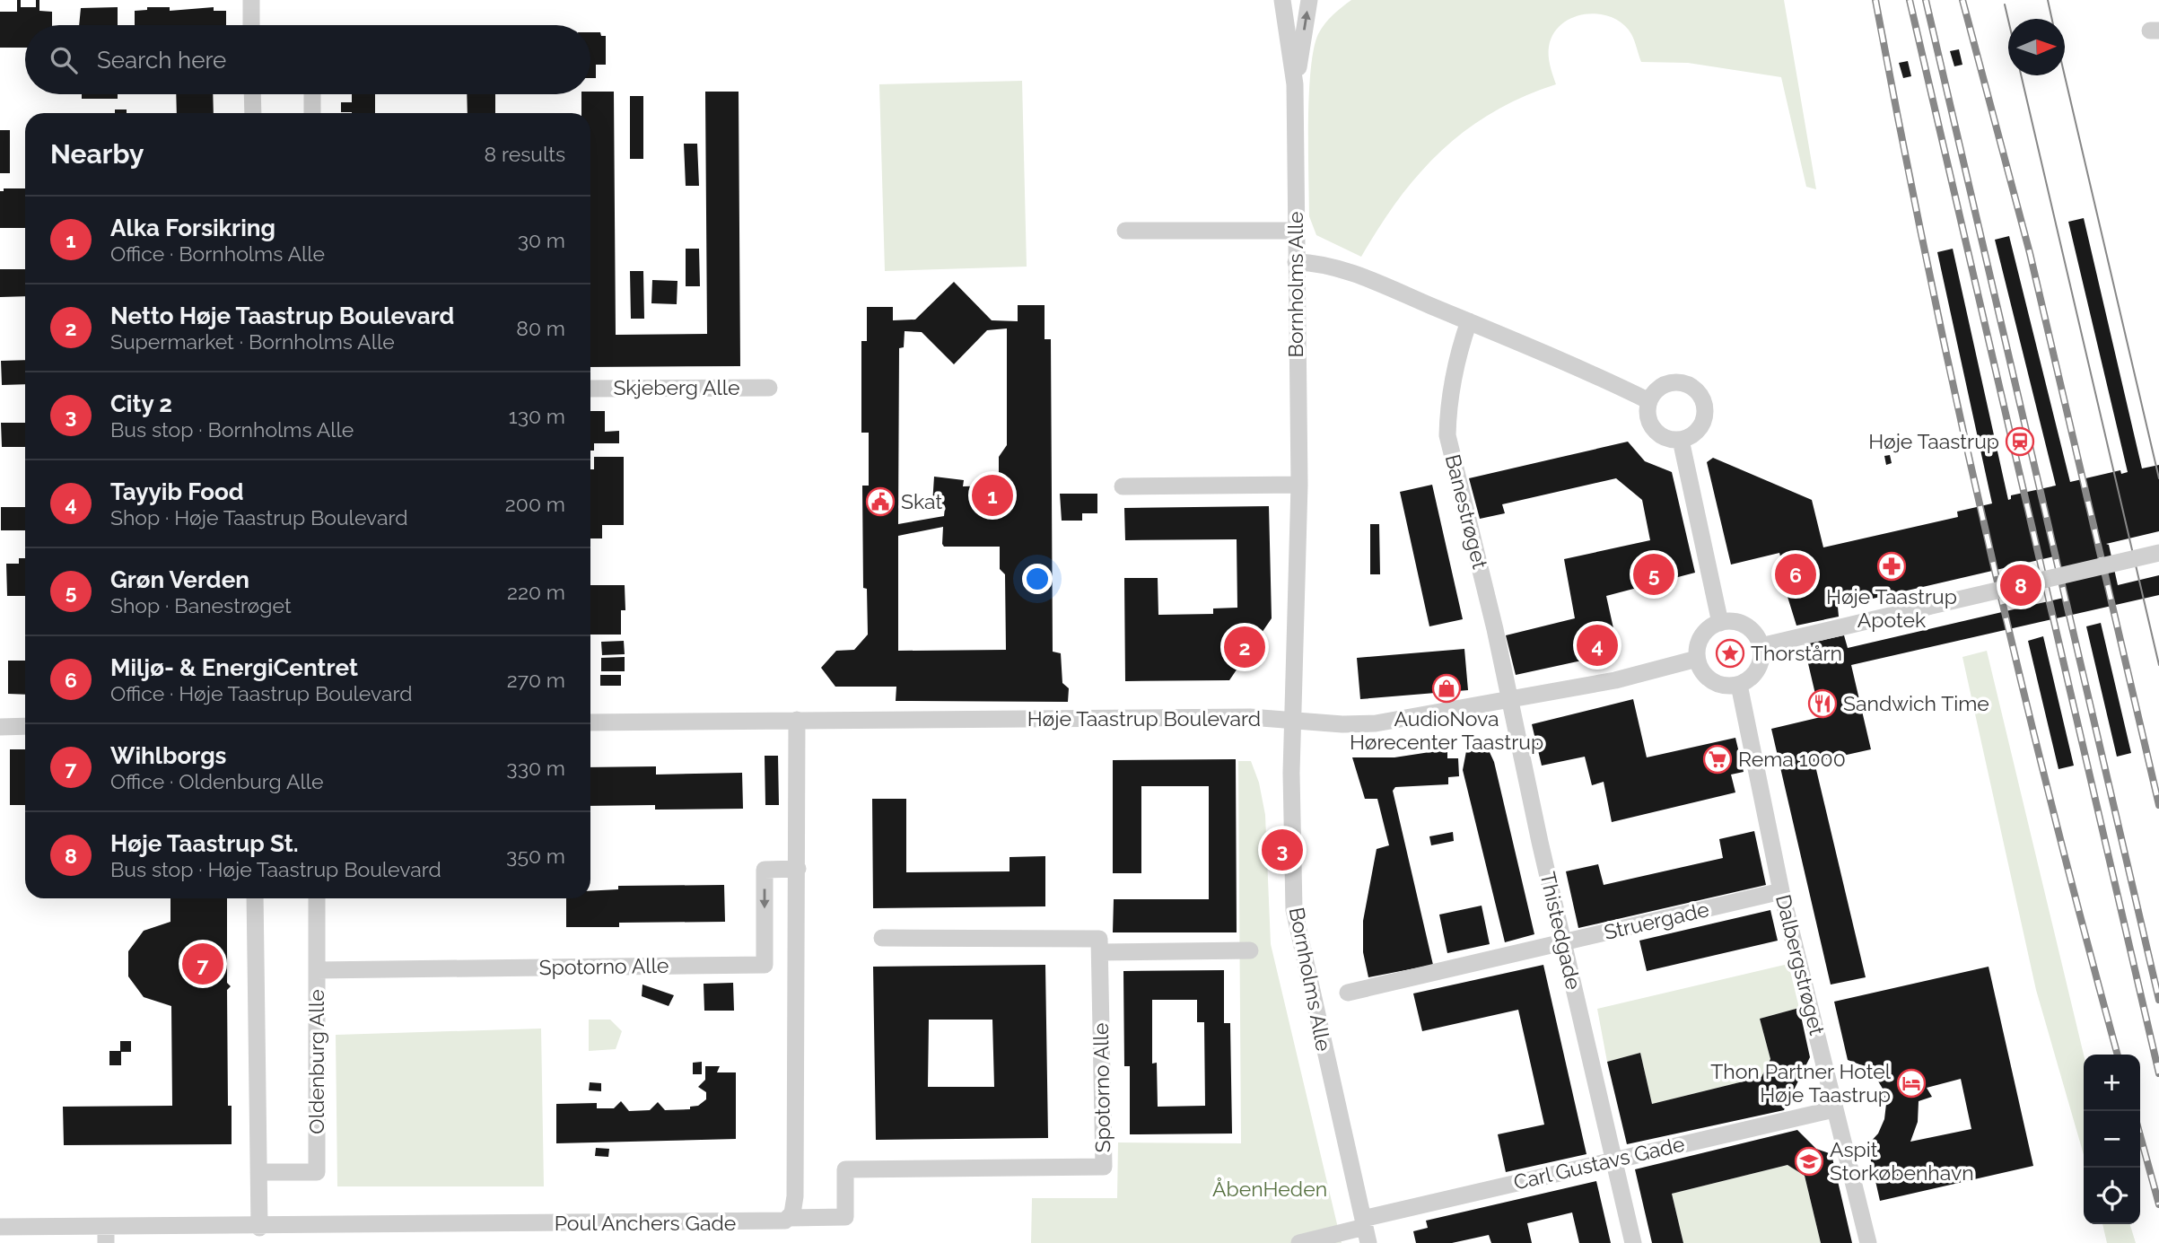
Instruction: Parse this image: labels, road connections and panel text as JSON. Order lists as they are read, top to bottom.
{
  "streets": {
    "street": [
      "Bornholms Alle",
      "Skjeberg Alle",
      "Banestrøget",
      "Høje Taastrup Boulevard",
      "Struergade",
      "Thistedgade",
      "Dalbergstrøget",
      "Spotorno Alle",
      "Oldenburg Alle",
      "Carl Gustavs Gade",
      "Poul Anchers Gade"
    ]
  },
  "crossings": [
    ["Bornholms Alle", "Høje Taastrup Boulevard"],
    ["Bornholms Alle", "Carl Gustavs Gade"],
    ["Banestrøget", "Høje Taastrup Boulevard"],
    ["Banestrøget", "Thistedgade"],
    ["Høje Taastrup Boulevard", "Thistedgade"],
    ["Høje Taastrup Boulevard", "Dalbergstrøget"],
    ["Struergade", "Thistedgade"],
    ["Struergade", "Dalbergstrøget"],
    ["Thistedgade", "Carl Gustavs Gade"],
    ["Dalbergstrøget", "Carl Gustavs Gade"],
    ["Spotorno Alle", "Oldenburg Alle"],
    ["Spotorno Alle", "Poul Anchers Gade"]
  ],
  "one_way": ["Spotorno Alle"],
  "parks": ["ÅbenHeden"],
  "places": {
    "station": ["Høje Taastrup"],
    "public building": ["Skat"],
    "pharmacy": ["Høje Taastrup Apotek"],
    "place": ["Thorstårn"],
    "shop": ["AudioNova Hørecenter Taastrup"],
    "restaurant": ["Sandwich Time"],
    "supermarket": ["Rema 1000"],
    "hotel": ["Thon Partner Hotel Høje Taastrup"],
    "school or university": ["Aspit Storkøbenhavn"]
  },
  "north": "right",
  "page": {
    "search": "Search here",
    "heading": ["Nearby", "8 results"],
    "list": [
      {
        "mark": "1",
        "name": "Alka Forsikring",
        "note": "Office · Bornholms Alle",
        "value": "30 m"
      },
      {
        "mark": "2",
        "name": "Netto Høje Taastrup Boulevard",
        "note": "Supermarket · Bornholms Alle",
        "value": "80 m"
      },
      {
        "mark": "3",
        "name": "City 2",
        "note": "Bus stop · Bornholms Alle",
        "value": "130 m"
      },
      {
        "mark": "4",
        "name": "Tayyib Food",
        "note": "Shop · Høje Taastrup Boulevard",
        "value": "200 m"
      },
      {
        "mark": "5",
        "name": "Grøn Verden",
        "note": "Shop · Banestrøget",
        "value": "220 m"
      },
      {
        "mark": "6",
        "name": "Miljø- & EnergiCentret",
        "note": "Office · Høje Taastrup Boulevard",
        "value": "270 m"
      },
      {
        "mark": "7",
        "name": "Wihlborgs",
        "note": "Office · Oldenburg Alle",
        "value": "330 m"
      },
      {
        "mark": "8",
        "name": "Høje Taastrup St.",
        "note": "Bus stop · Høje Taastrup Boulevard",
        "value": "350 m"
      }
    ],
    "pins": [
      "1",
      "5",
      "6",
      "8",
      "4",
      "2",
      "3",
      "7"
    ],
    "map_buttons": ["+", "−"]
  }
}
